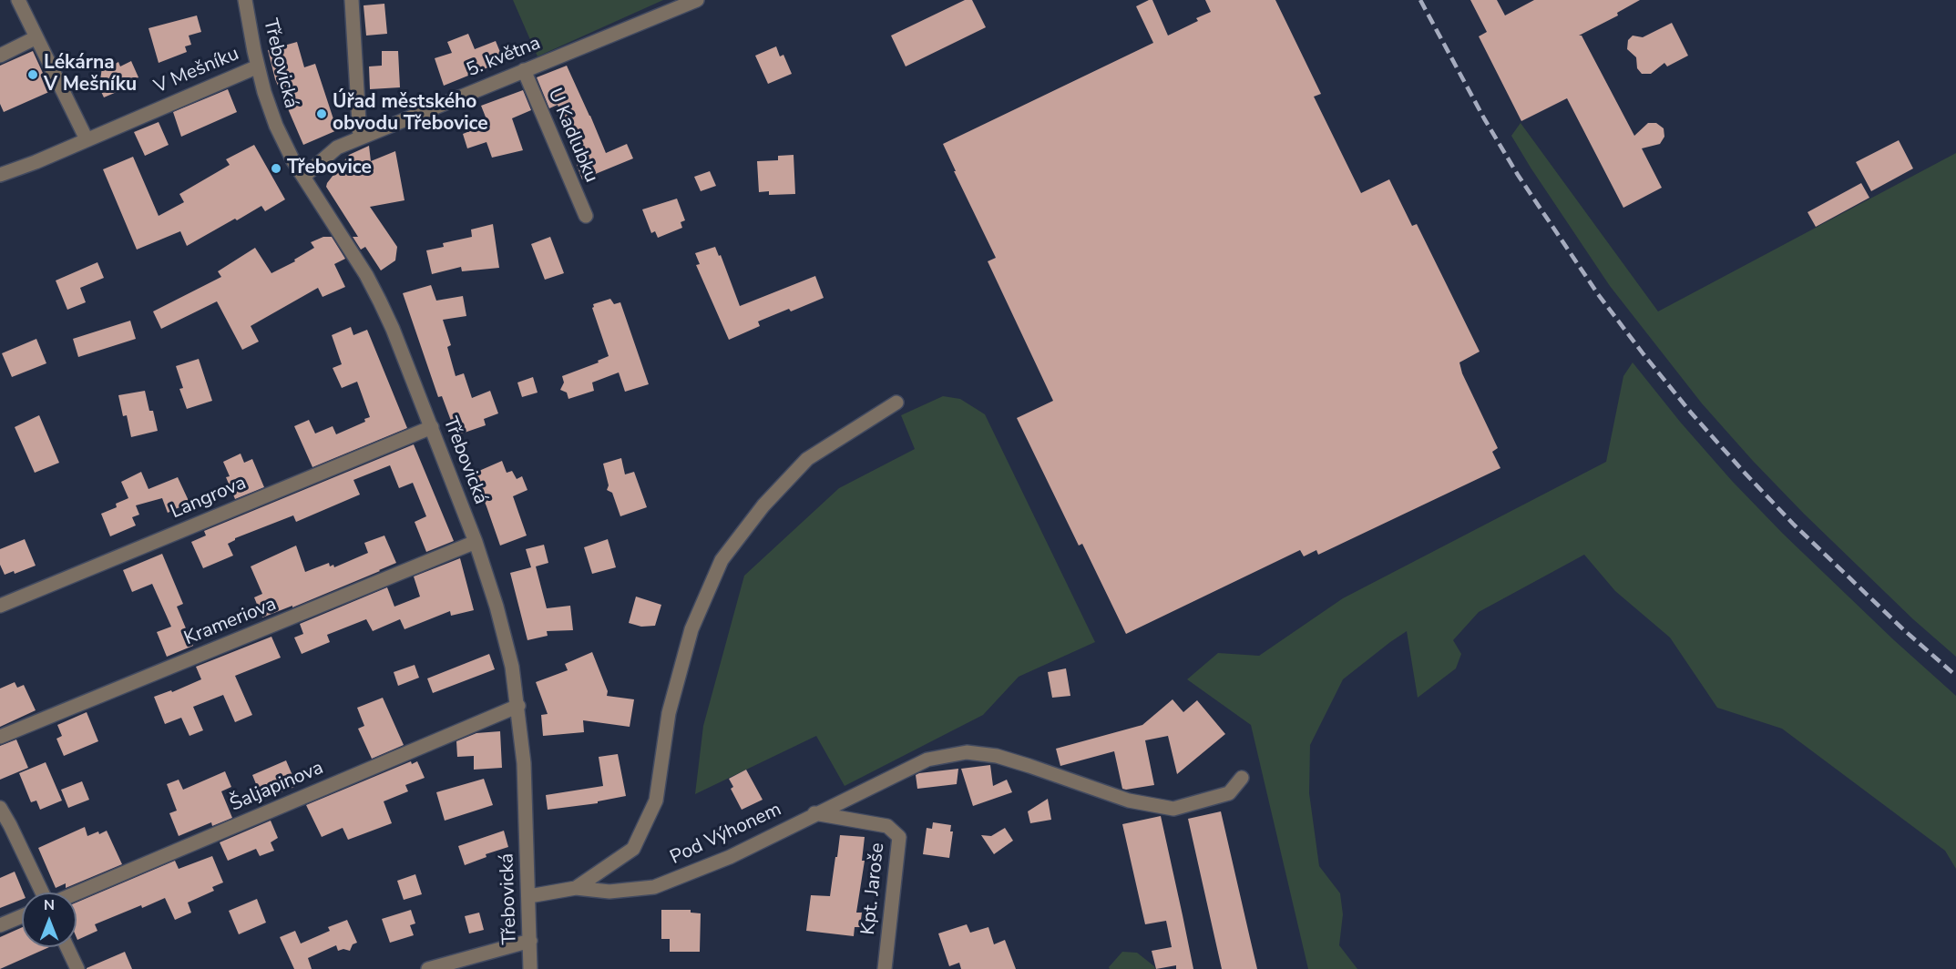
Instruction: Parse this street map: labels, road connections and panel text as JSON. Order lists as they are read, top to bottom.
{
  "streets": {
    "street": [
      "5. května",
      "Třebovická",
      "V Mešníku",
      "U Kadlubku",
      "Langrova",
      "Krameriova",
      "Šaljapinova",
      "Pod Výhonem",
      "Kpt. Jaroše"
    ]
  },
  "crossings": [
    ["5. května", "Třebovická"],
    ["5. května", "U Kadlubku"],
    ["Třebovická", "V Mešníku"],
    ["Třebovická", "Langrova"],
    ["Třebovická", "Krameriova"],
    ["Třebovická", "Šaljapinova"],
    ["Třebovická", "Pod Výhonem"],
    ["Pod Výhonem", "Kpt. Jaroše"]
  ],
  "places": ["Lékárna V Mešníku", "Úřad městského obvodu Třebovice", "Třebovice"],
  "north": "top"
}
